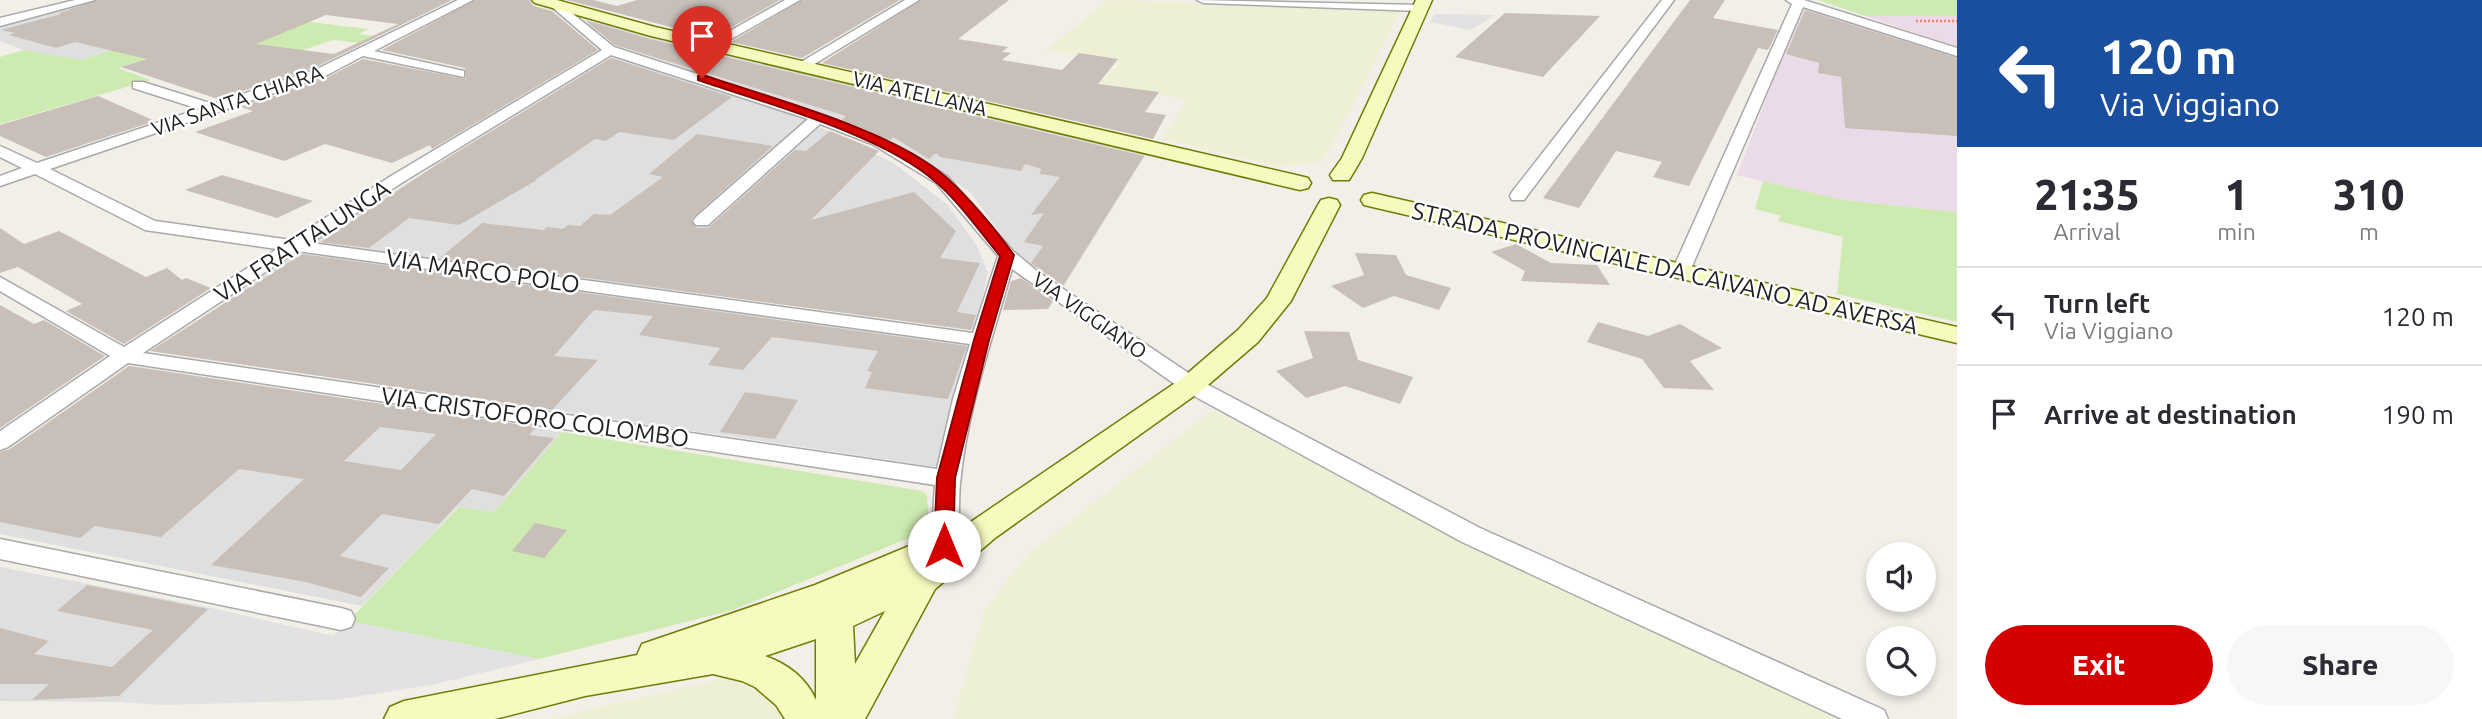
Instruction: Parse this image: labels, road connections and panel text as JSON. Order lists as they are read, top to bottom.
{
  "streets": {
    "main road": ["VIA ATELLANA", "STRADA PROVINCIALE DA CAIVANO AD AVERSA"],
    "street": [
      "VIA SANTA CHIARA",
      "VIA FRATTALUNGA",
      "VIA MARCO POLO",
      "VIA VIGGIANO",
      "VIA CRISTOFORO COLOMBO"
    ]
  },
  "crossings": [
    ["VIA ATELLANA", "VIA VIGGIANO"],
    ["VIA SANTA CHIARA", "VIA MARCO POLO"],
    ["VIA FRATTALUNGA", "VIA MARCO POLO"],
    ["VIA FRATTALUNGA", "VIA VIGGIANO"],
    ["VIA FRATTALUNGA", "VIA CRISTOFORO COLOMBO"]
  ],
  "page": {
    "turn": ["120 m", "Via Viggiano"],
    "eta": [
      "21:35",
      "Arrival",
      "1",
      "min",
      "310",
      "m"
    ],
    "list": [
      {
        "name": "Turn left",
        "note": "Via Viggiano",
        "value": "120 m"
      },
      {
        "name": "Arrive at destination",
        "value": "190 m"
      }
    ],
    "buttons": ["Exit", "Share"]
  }
}
